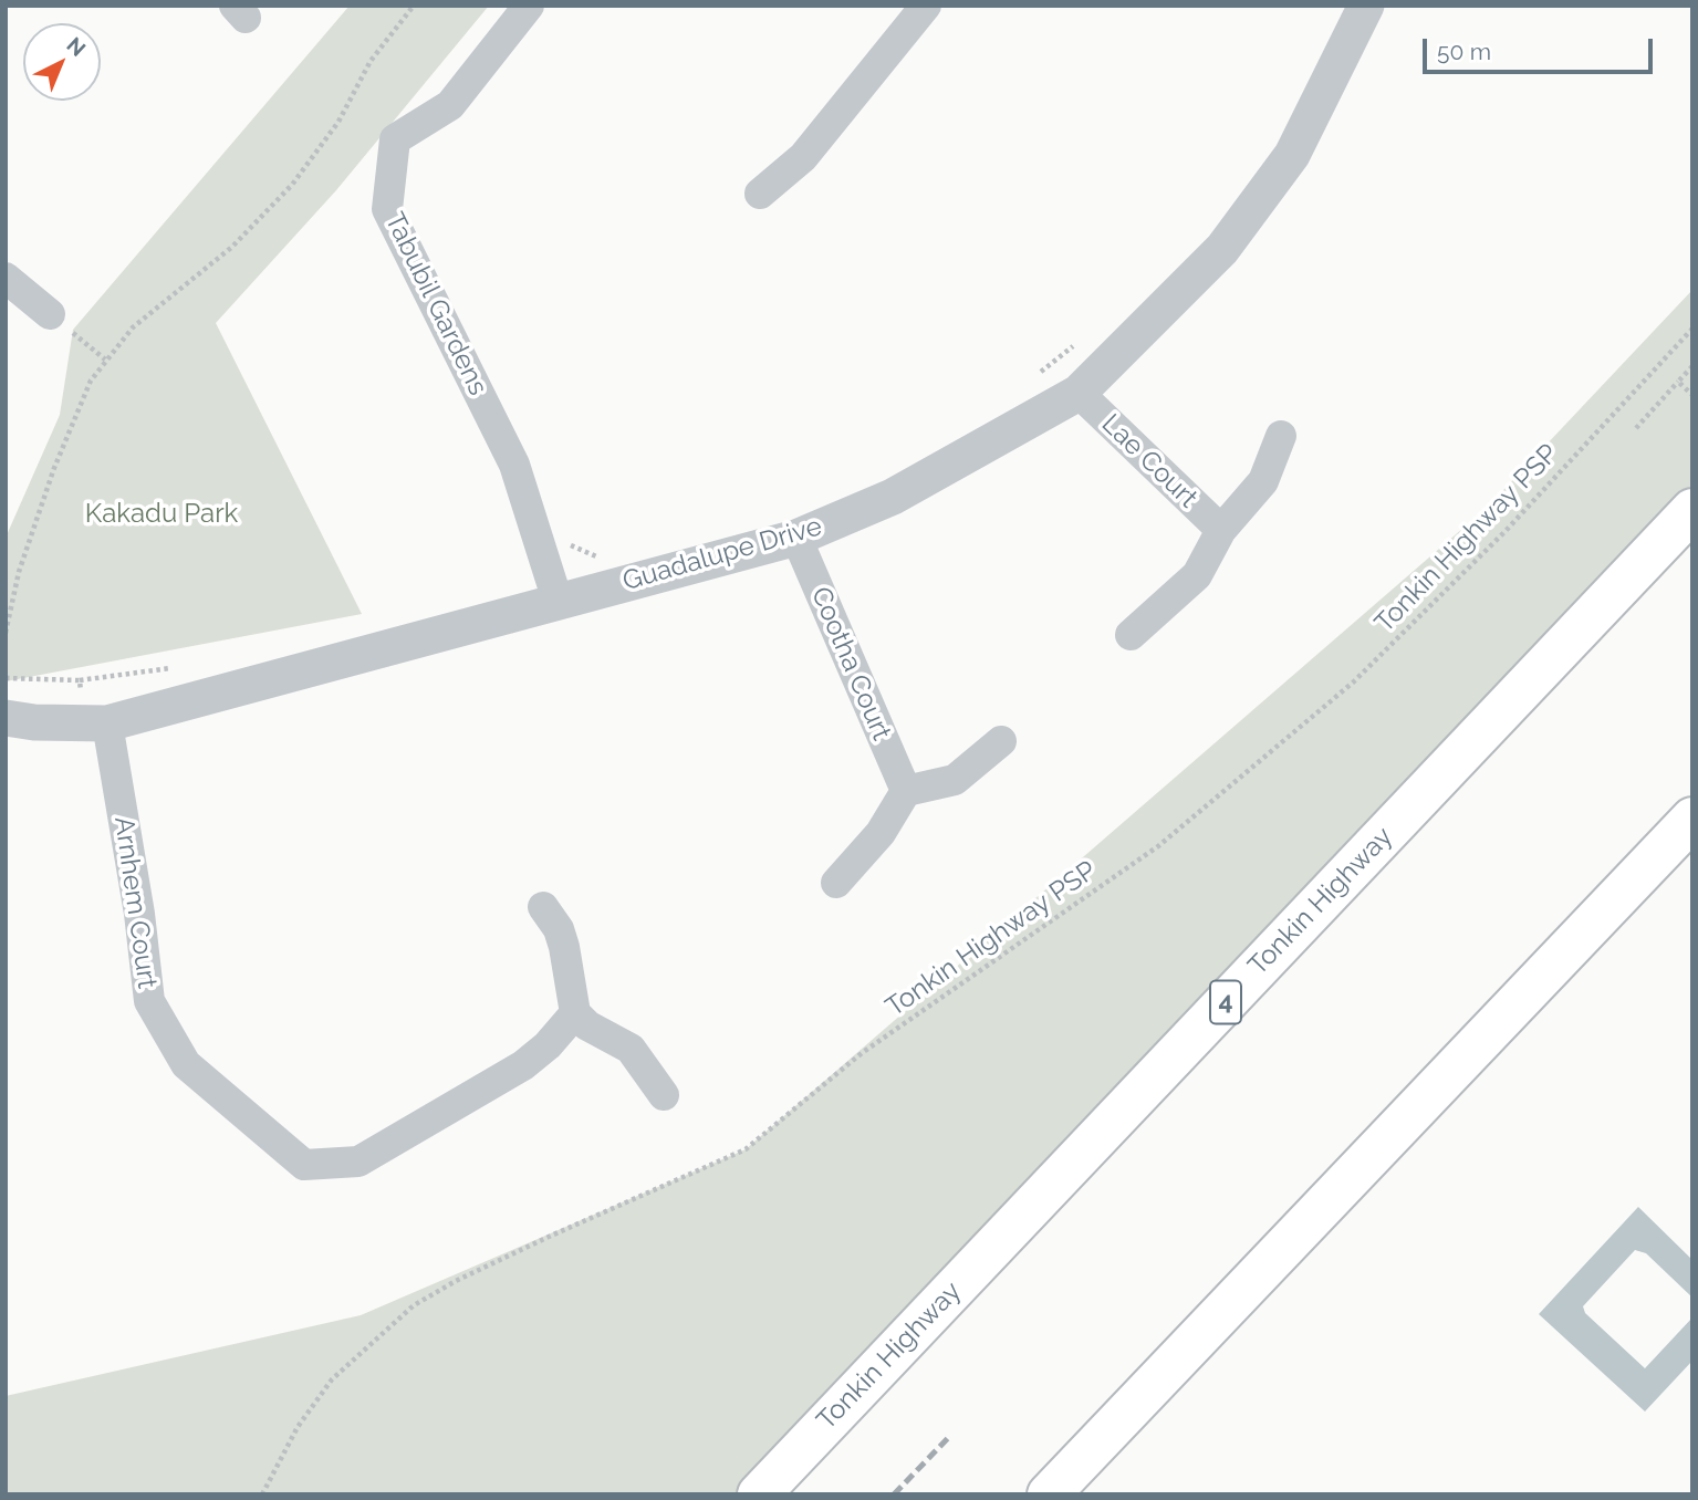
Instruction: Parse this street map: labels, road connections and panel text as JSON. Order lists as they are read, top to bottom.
{
  "streets": {
    "highway": ["Tonkin Highway", "4"],
    "street": [
      "Tabubil Gardens",
      "Lae Court",
      "Guadalupe Drive",
      "Cootha Court",
      "Arnhem Court"
    ],
    "path": ["Tonkin Highway PSP"]
  },
  "crossings": [
    ["Tabubil Gardens", "Guadalupe Drive"],
    ["Lae Court", "Guadalupe Drive"],
    ["Guadalupe Drive", "Cootha Court"],
    ["Guadalupe Drive", "Arnhem Court"]
  ],
  "parks": ["Kakadu Park"],
  "scale_bar": "50 m",
  "north": "top right"
}
